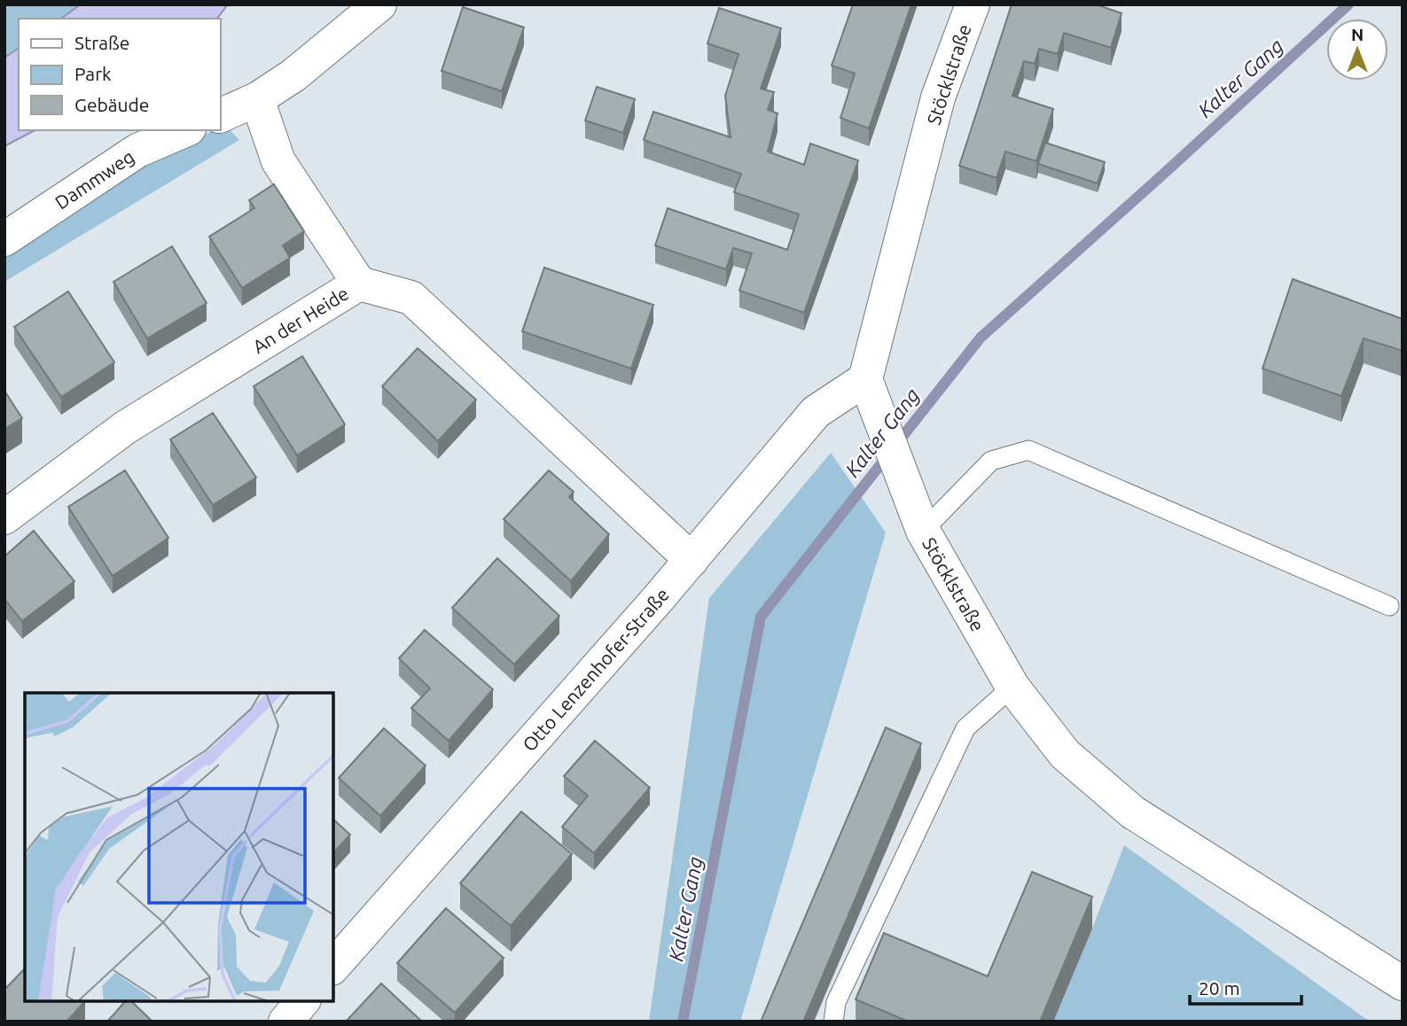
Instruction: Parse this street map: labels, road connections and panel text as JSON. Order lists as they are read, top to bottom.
{
  "streets": {
    "street": [
      "Stöcklstraße",
      "Dammweg",
      "An der Heide",
      "Otto Lenzenhofer-Straße"
    ]
  },
  "crossings": [
    ["Stöcklstraße", "Otto Lenzenhofer-Straße"],
    ["An der Heide", "Otto Lenzenhofer-Straße"]
  ],
  "water": ["Kalter Gang"],
  "legend": ["Straße", "Park", "Gebäude"],
  "scale_bar": "20 m",
  "north": "top"
}
